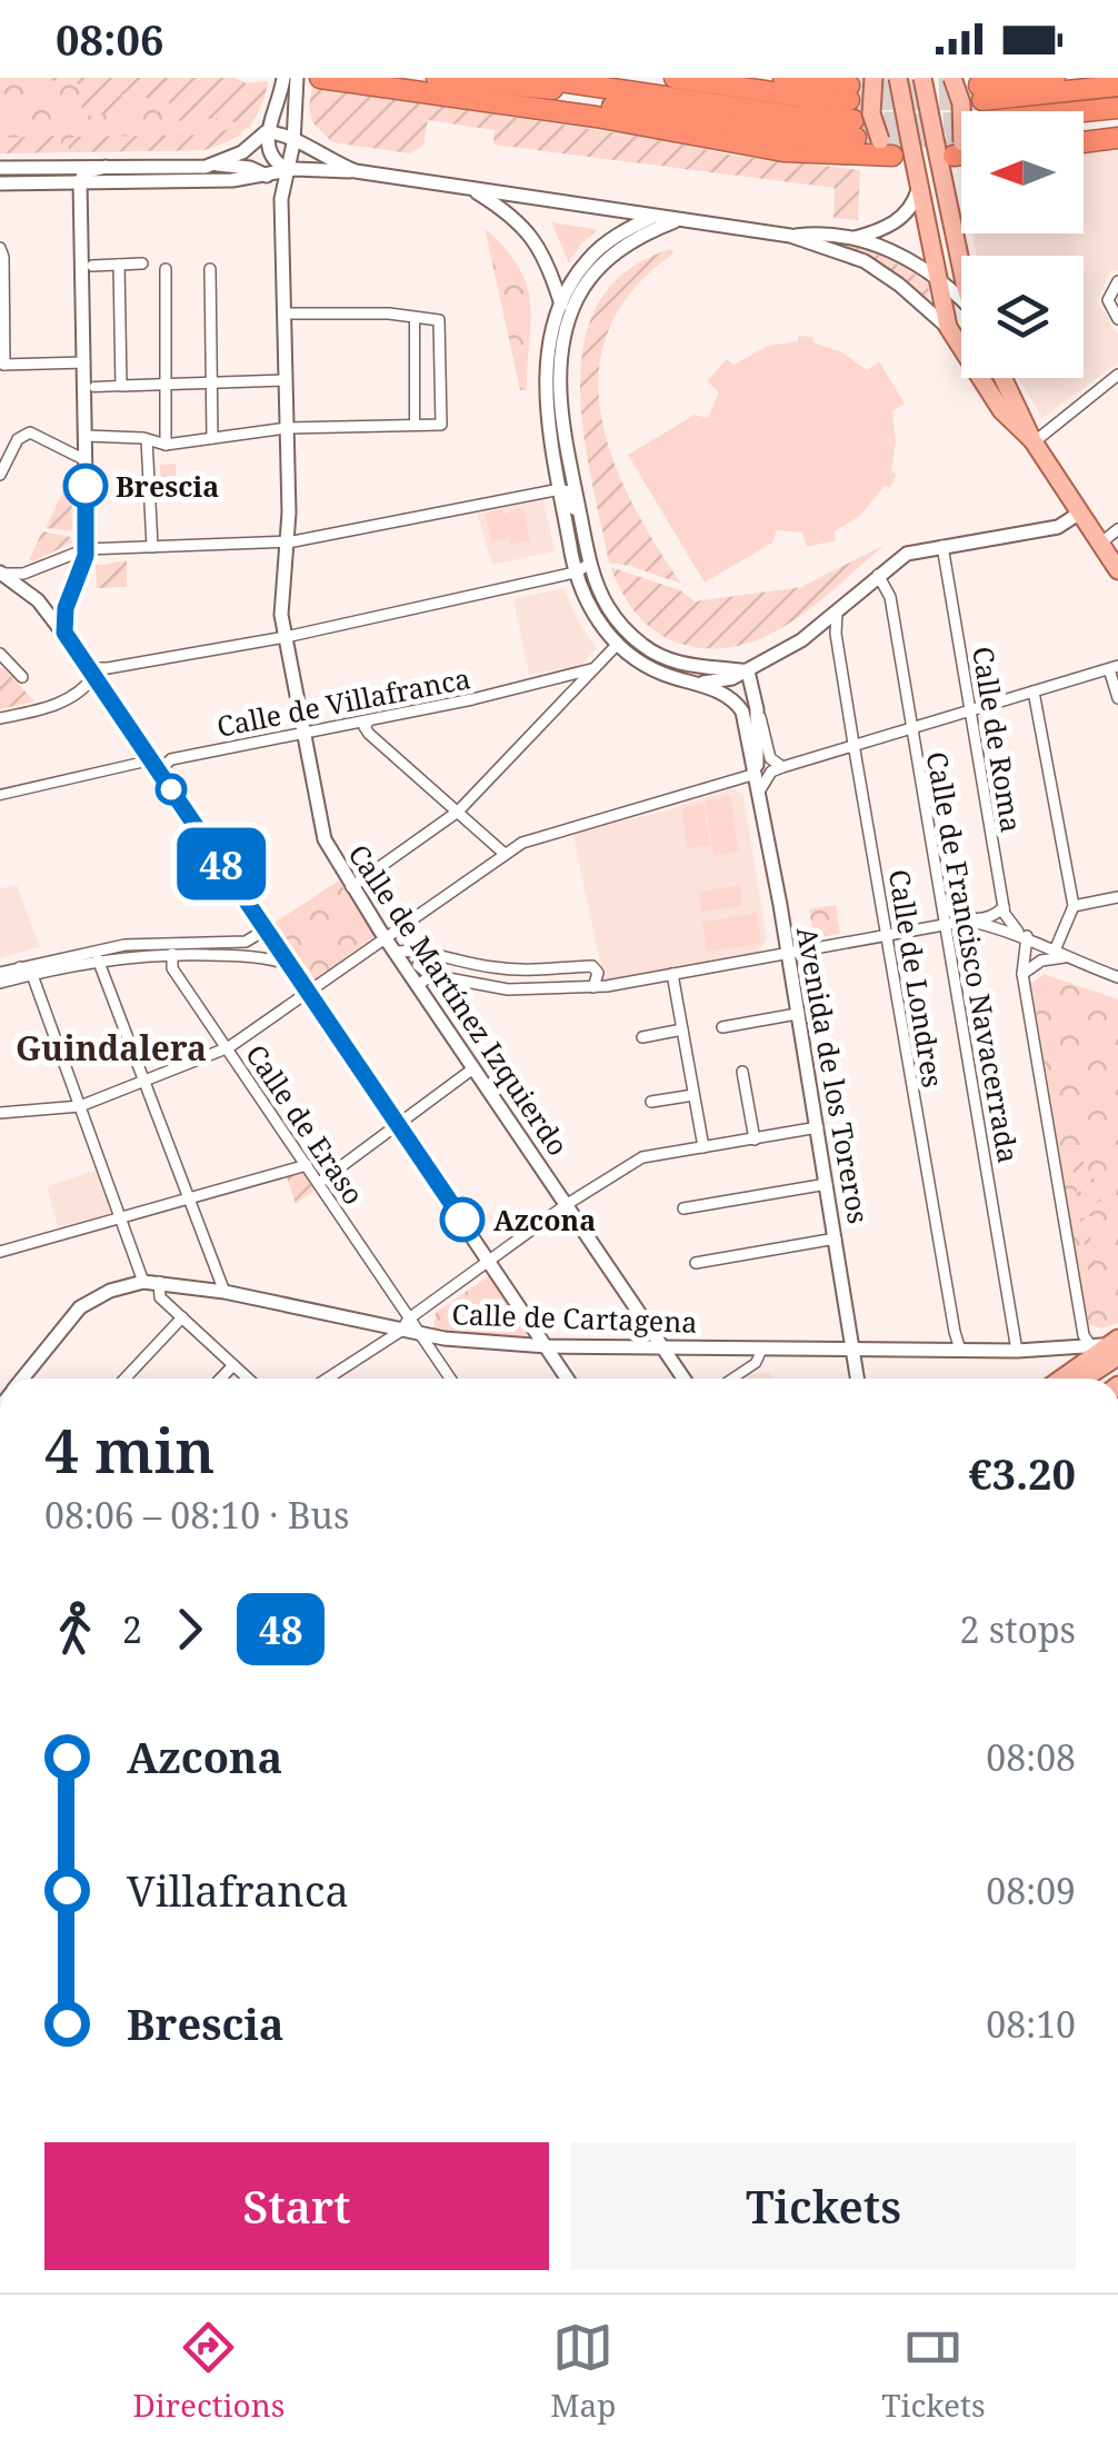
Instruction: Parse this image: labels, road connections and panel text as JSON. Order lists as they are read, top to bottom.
{
  "streets": {
    "street": [
      "Calle de Villafranca",
      "Calle de Roma",
      "Calle de Francisco Navacerrada",
      "Calle de Londres",
      "Calle de Martínez Izquierdo",
      "Avenida de los Toreros",
      "Calle de Eraso",
      "Calle de Cartagena"
    ]
  },
  "crossings": [
    ["Calle de Villafranca", "Calle de Martínez Izquierdo"],
    ["Calle de Francisco Navacerrada", "Calle de Cartagena"],
    ["Calle de Londres", "Calle de Cartagena"],
    ["Calle de Martínez Izquierdo", "Calle de Cartagena"],
    ["Avenida de los Toreros", "Calle de Cartagena"],
    ["Calle de Eraso", "Calle de Cartagena"]
  ],
  "districts": ["Guindalera"],
  "places": ["Brescia", "Azcona"],
  "lines": ["bus line 48"],
  "north": "left",
  "page": {
    "status": "08:06",
    "on_map": "48",
    "heading": ["4 min", "08:06 – 08:10 · Bus", "€3.20"],
    "legs": ["2", "48", "2 stops"],
    "list": [
      {
        "name": "Azcona",
        "value": "08:08"
      },
      {
        "name": "Villafranca",
        "value": "08:09"
      },
      {
        "name": "Brescia",
        "value": "08:10"
      }
    ],
    "buttons": ["Start", "Tickets"],
    "tabs": ["Directions", "Map", "Tickets"]
  }
}
